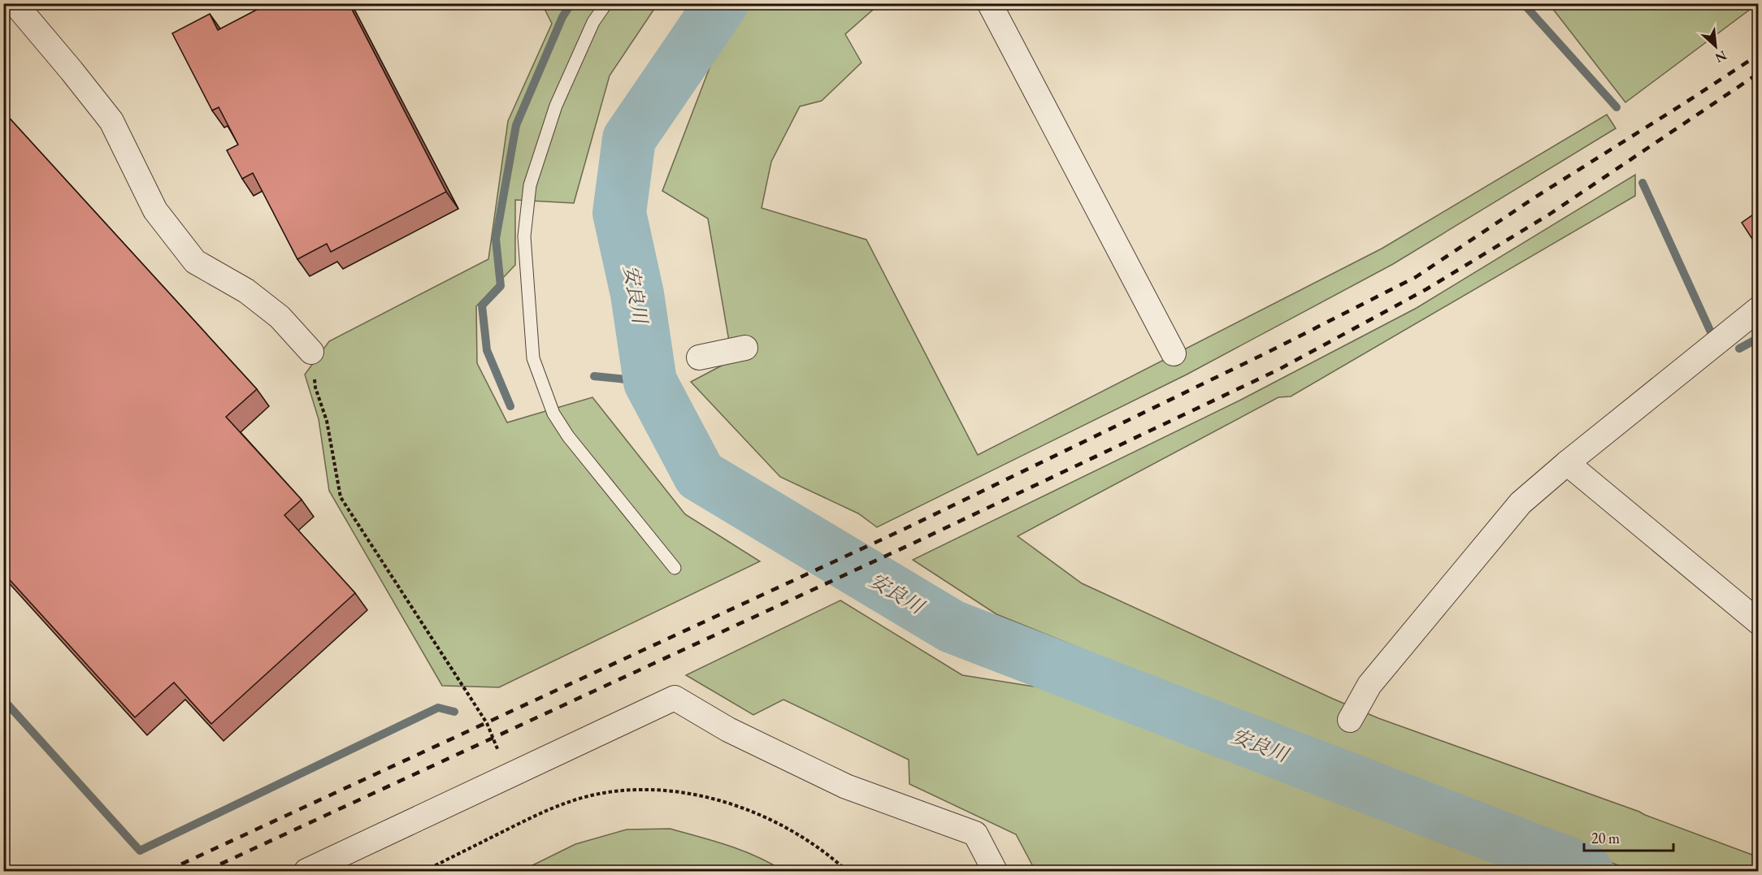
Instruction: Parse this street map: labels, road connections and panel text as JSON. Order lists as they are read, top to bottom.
{
  "water": ["安良川"],
  "scale_bar": "20 m",
  "north": "bottom right"
}
